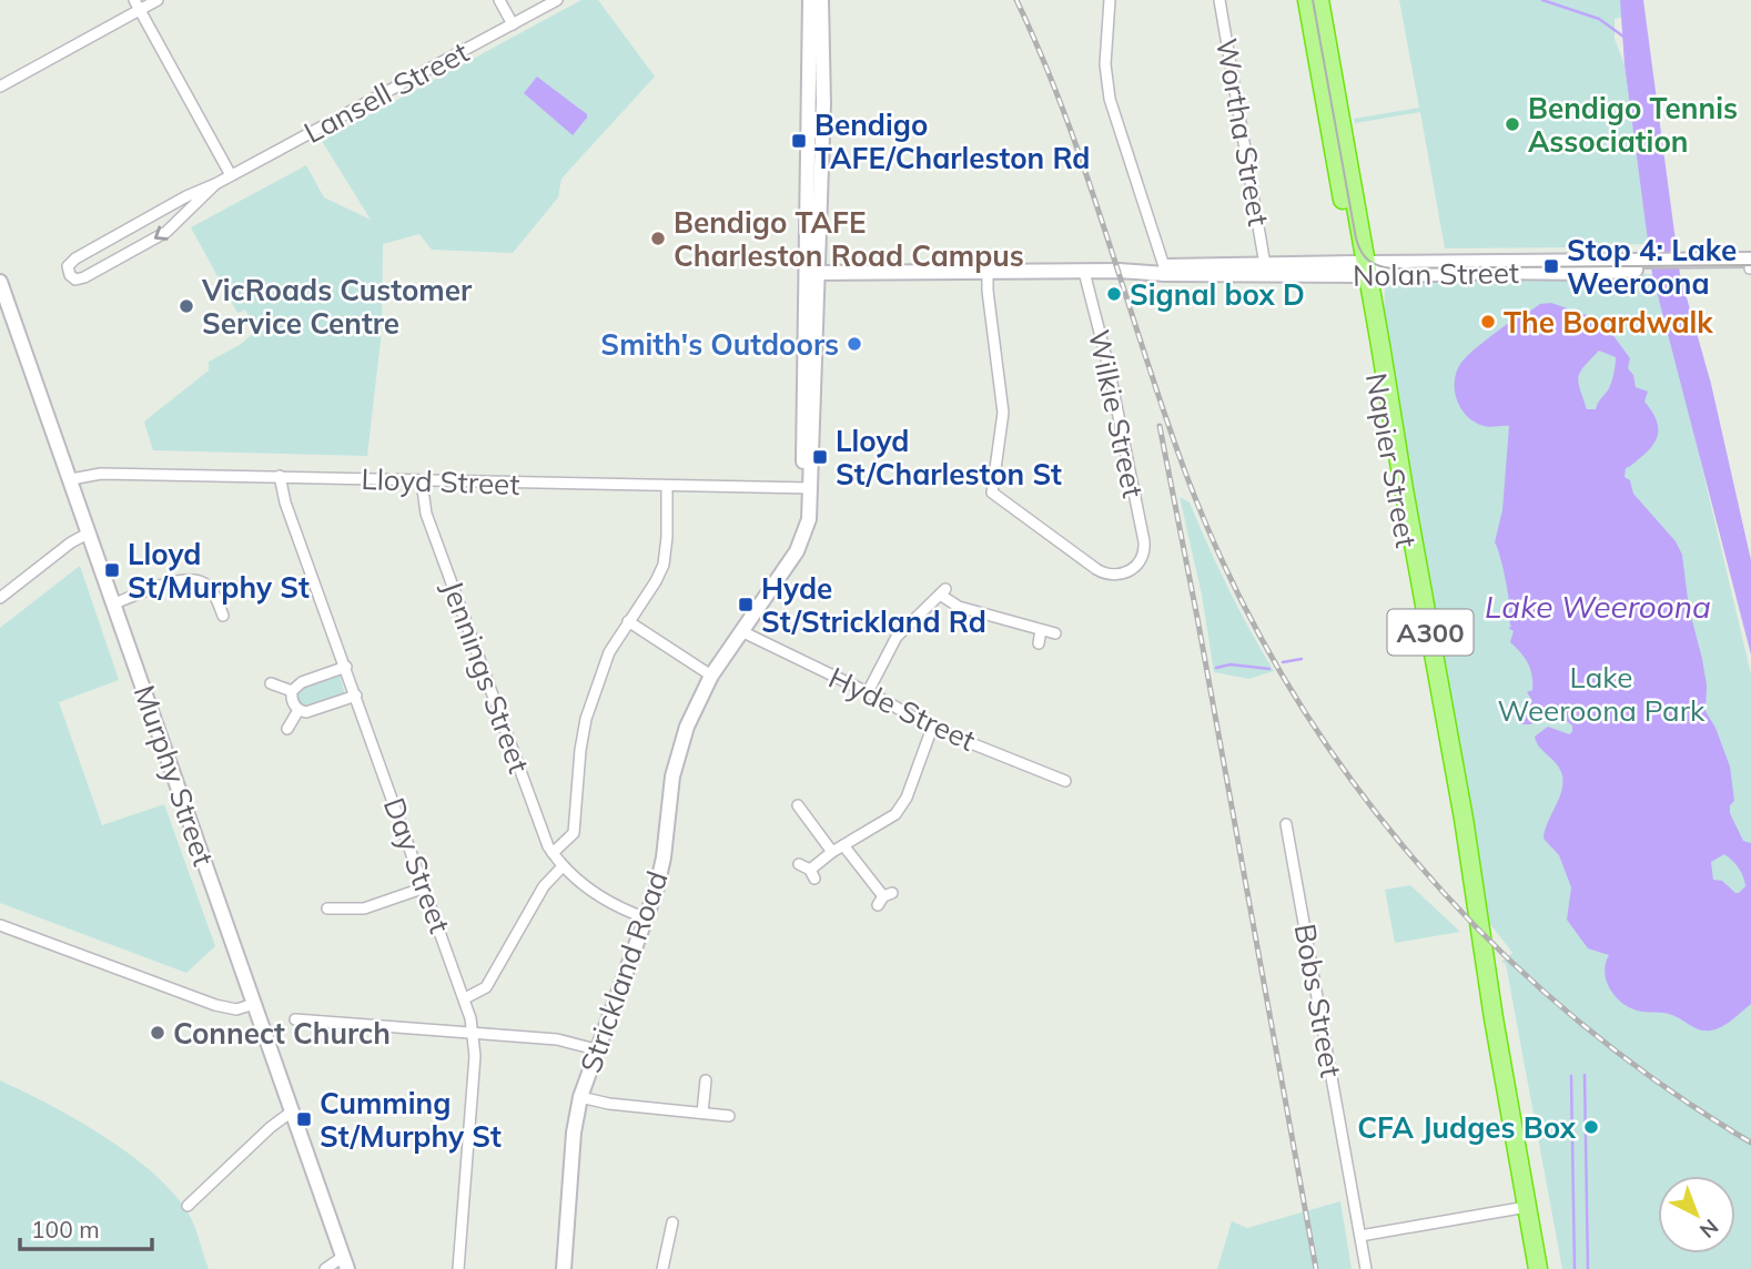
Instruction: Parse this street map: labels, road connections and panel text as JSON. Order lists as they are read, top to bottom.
{
  "streets": {
    "highway": ["Napier Street", "A300"],
    "street": [
      "Lansell Street",
      "Wortha Street",
      "Nolan Street",
      "Wilkie Street",
      "Lloyd Street",
      "Jennings Street",
      "Hyde Street",
      "Murphy Street",
      "Day Street",
      "Strickland Road",
      "Bobs Street"
    ]
  },
  "crossings": [
    ["Wortha Street", "Nolan Street"],
    ["Nolan Street", "Wilkie Street"],
    ["Nolan Street", "Napier Street"],
    ["Nolan Street", "Strickland Road"],
    ["Lloyd Street", "Jennings Street"],
    ["Lloyd Street", "Murphy Street"],
    ["Lloyd Street", "Day Street"],
    ["Lloyd Street", "Strickland Road"],
    ["Jennings Street", "Strickland Road"],
    ["Hyde Street", "Strickland Road"]
  ],
  "water": ["Lake Weeroona"],
  "parks": ["Lake Weeroona Park"],
  "places": {
    "other": [
      "Bendigo Tennis Association",
      "Bendigo TAFE Charleston Road Campus",
      "Signal box D",
      "VicRoads Customer Service Centre",
      "The Boardwalk",
      "Smith's Outdoors",
      "Connect Church",
      "CFA Judges Box"
    ],
    "transit": [
      "Bendigo TAFE/Charleston Rd",
      "Stop 4: Lake Weeroona",
      "Lloyd St/Charleston St",
      "Lloyd St/Murphy St",
      "Hyde St/Strickland Rd",
      "Cumming St/Murphy St"
    ]
  },
  "scale_bar": "100 m",
  "north": "bottom right"
}
